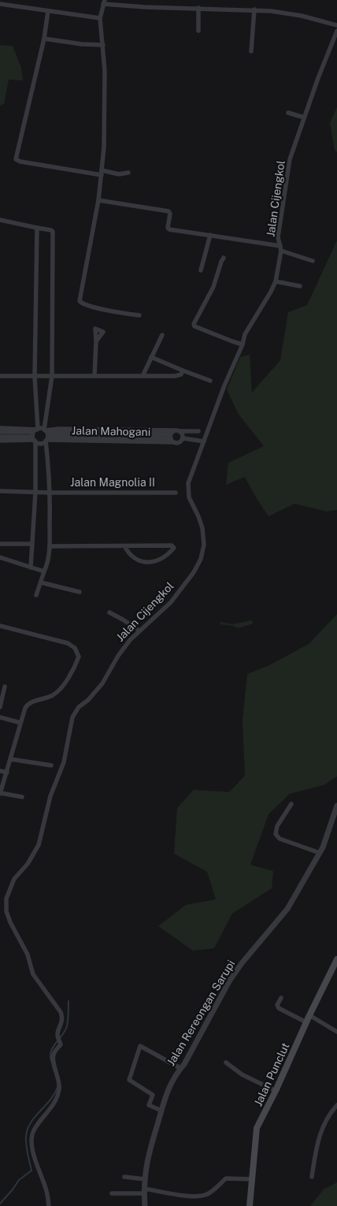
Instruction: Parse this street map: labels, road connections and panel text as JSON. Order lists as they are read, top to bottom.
{
  "streets": {
    "main road": ["Jalan Punclut"],
    "street": [
      "Jalan Cijengkol",
      "Jalan Mahogani",
      "Jalan Magnolia II",
      "Jalan Rereongan Sarupi"
    ]
  }
}
